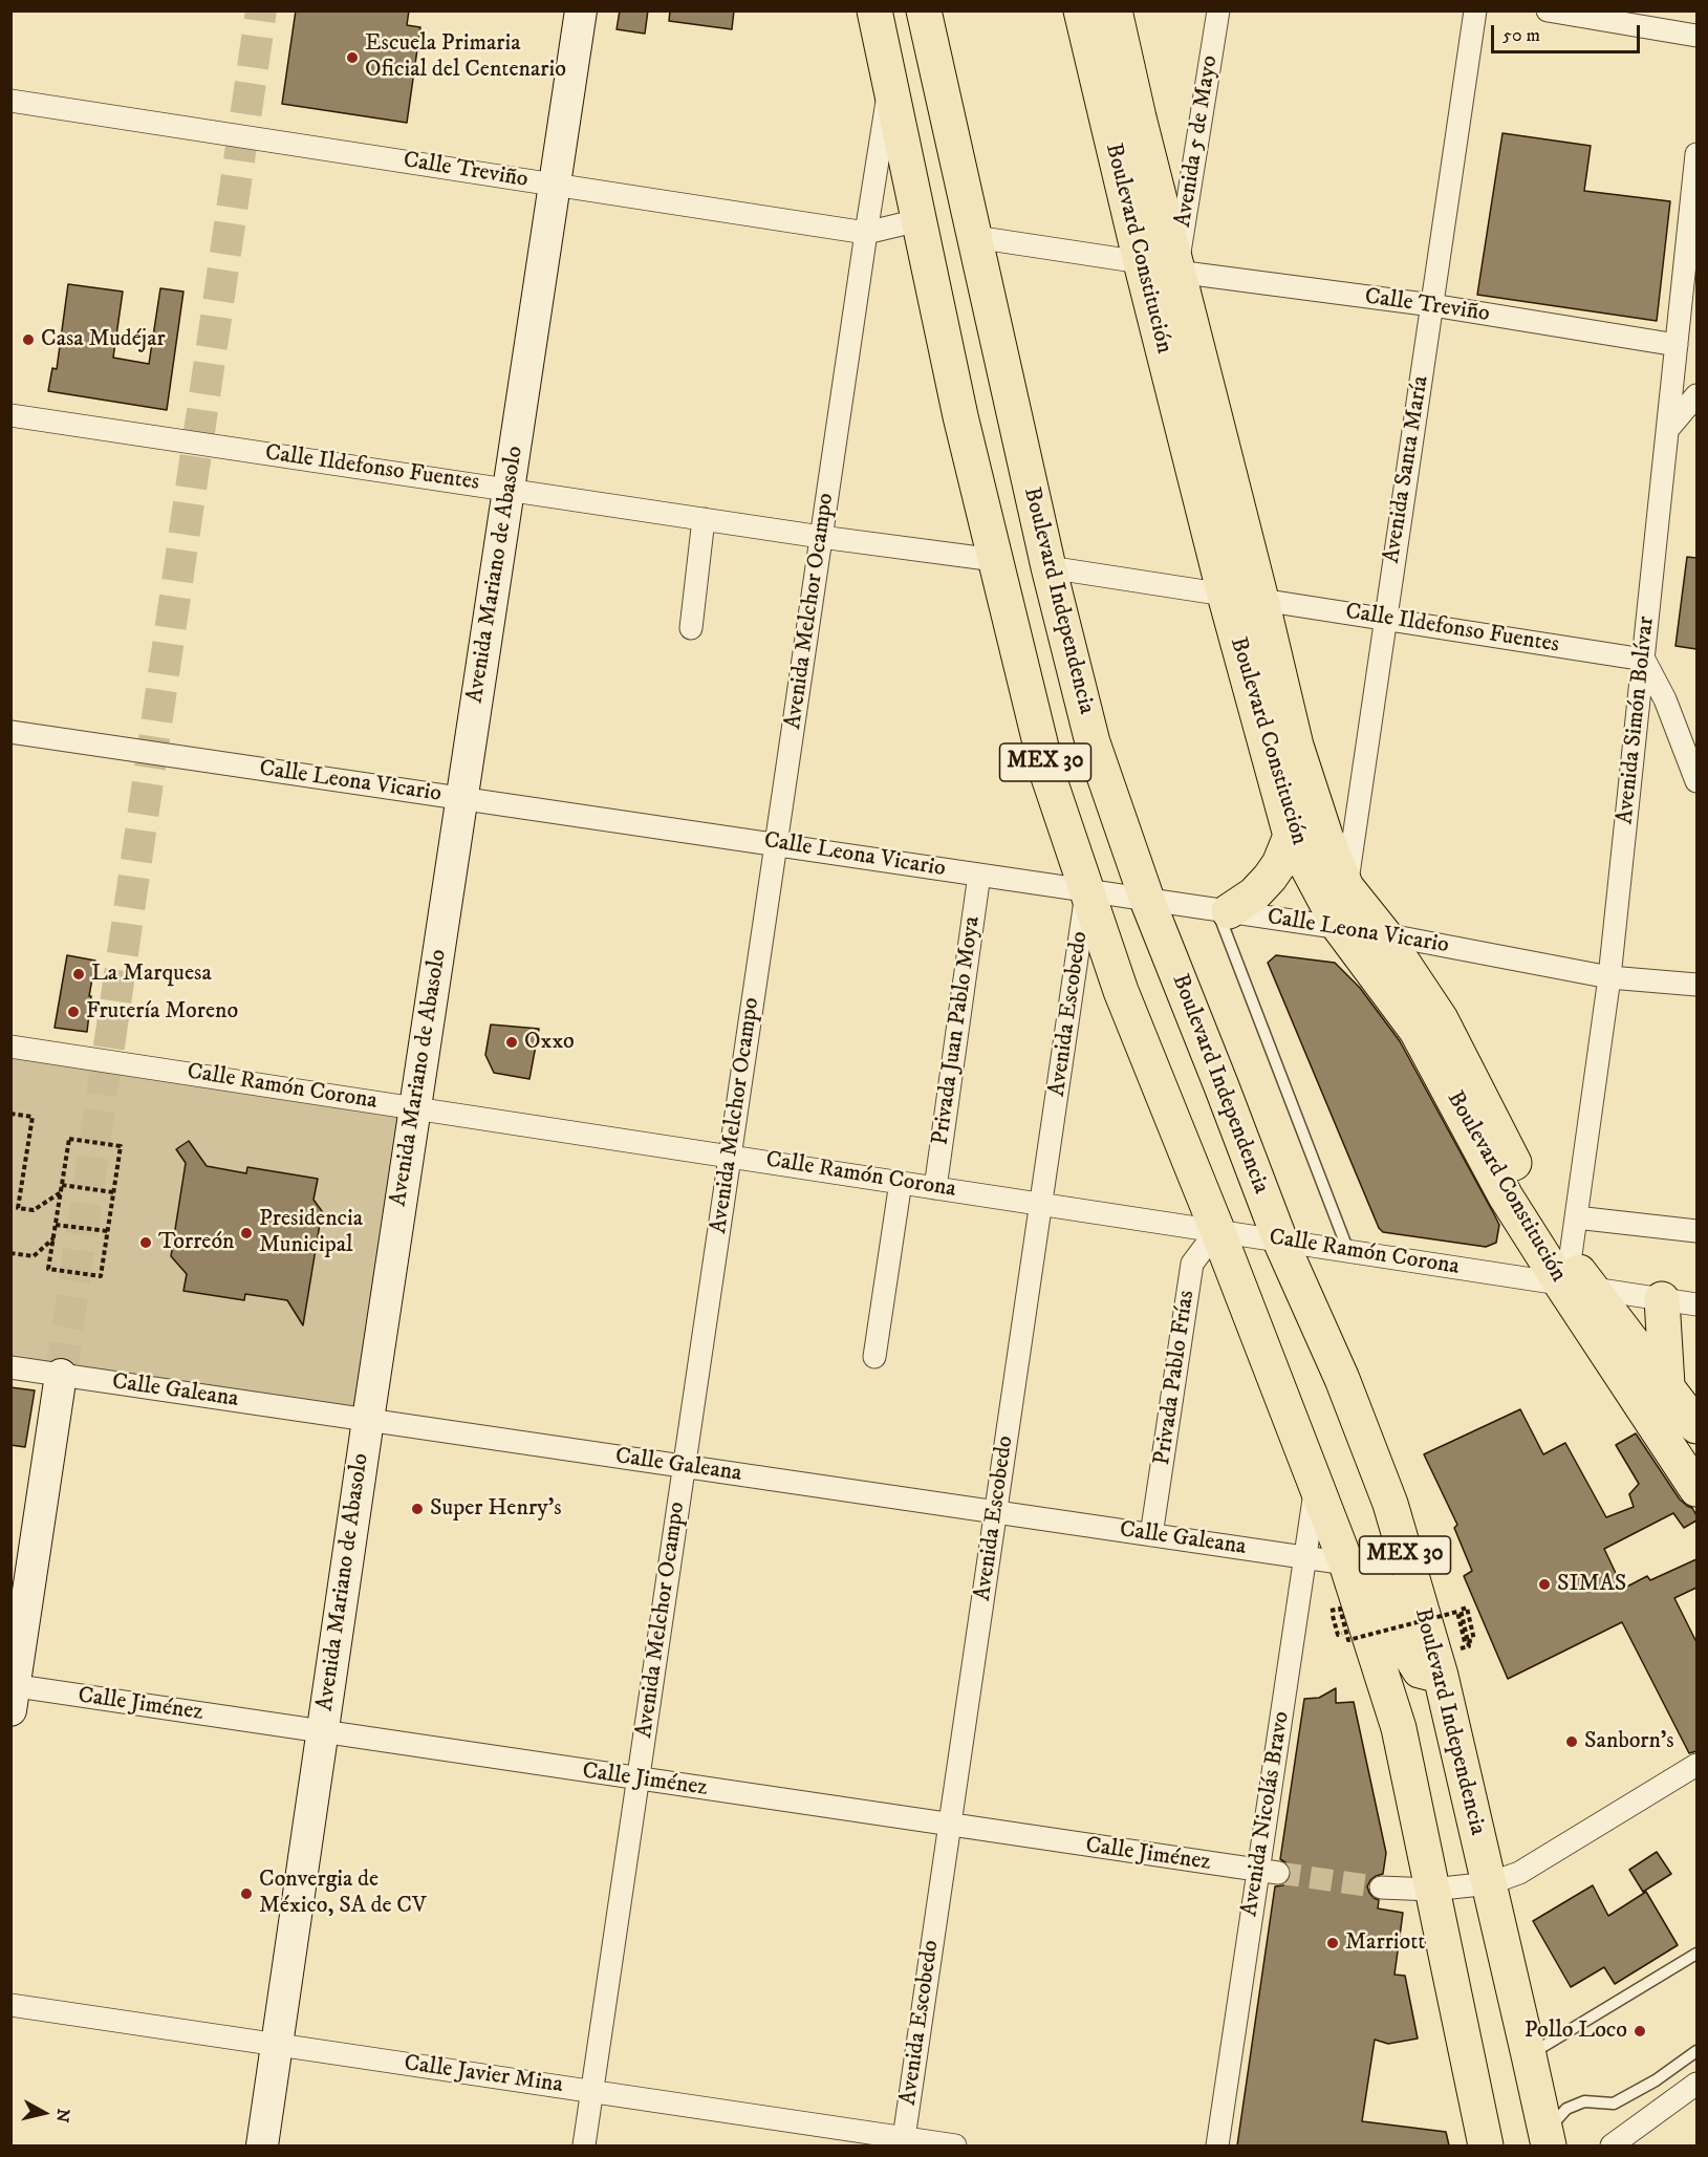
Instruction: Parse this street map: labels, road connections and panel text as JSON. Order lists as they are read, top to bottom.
{
  "streets": {
    "main road": ["Boulevard Constitución", "Boulevard Independencia", "MEX 30"],
    "street": [
      "Avenida 5 de Mayo",
      "Calle Treviño",
      "Calle Ildefonso Fuentes",
      "Avenida Santa María",
      "Avenida Mariano de Abasolo",
      "Avenida Melchor Ocampo",
      "Avenida Simón Bolívar",
      "Calle Leona Vicario",
      "Avenida Escobedo",
      "Privada Juan Pablo Moya",
      "Calle Ramón Corona",
      "Privada Pablo Frías",
      "Calle Galeana",
      "Calle Jiménez",
      "Avenida Nicolás Bravo",
      "Calle Javier Mina"
    ]
  },
  "crossings": [
    ["Avenida 5 de Mayo", "Calle Treviño"],
    ["Avenida 5 de Mayo", "Boulevard Constitución"],
    ["Calle Treviño", "Boulevard Constitución"],
    ["Calle Treviño", "Avenida Santa María"],
    ["Calle Treviño", "Avenida Mariano de Abasolo"],
    ["Calle Treviño", "Avenida Melchor Ocampo"],
    ["Calle Treviño", "Avenida Simón Bolívar"],
    ["Calle Treviño", "MEX 30"],
    ["Boulevard Constitución", "Calle Ildefonso Fuentes"],
    ["Boulevard Constitución", "Avenida Santa María"],
    ["Boulevard Constitución", "Avenida Simón Bolívar"],
    ["Boulevard Constitución", "Calle Leona Vicario"],
    ["Boulevard Constitución", "Calle Ramón Corona"],
    ["Calle Ildefonso Fuentes", "Avenida Santa María"],
    ["Calle Ildefonso Fuentes", "Avenida Mariano de Abasolo"],
    ["Calle Ildefonso Fuentes", "Avenida Melchor Ocampo"],
    ["Calle Ildefonso Fuentes", "Avenida Simón Bolívar"],
    ["Calle Ildefonso Fuentes", "MEX 30"],
    ["Avenida Santa María", "Calle Leona Vicario"],
    ["Avenida Mariano de Abasolo", "Calle Leona Vicario"],
    ["Avenida Mariano de Abasolo", "Calle Ramón Corona"],
    ["Avenida Mariano de Abasolo", "Calle Galeana"],
    ["Avenida Mariano de Abasolo", "Calle Jiménez"],
    ["Avenida Mariano de Abasolo", "Calle Javier Mina"],
    ["Boulevard Independencia", "Calle Leona Vicario"],
    ["Boulevard Independencia", "Calle Ramón Corona"],
    ["Avenida Melchor Ocampo", "MEX 30"],
    ["Avenida Melchor Ocampo", "Calle Leona Vicario"],
    ["Avenida Melchor Ocampo", "Calle Ramón Corona"],
    ["Avenida Melchor Ocampo", "Calle Galeana"],
    ["Avenida Melchor Ocampo", "Calle Jiménez"],
    ["Avenida Melchor Ocampo", "Calle Javier Mina"],
    ["Avenida Simón Bolívar", "Calle Leona Vicario"],
    ["Avenida Simón Bolívar", "Calle Ramón Corona"],
    ["MEX 30", "Calle Leona Vicario"],
    ["MEX 30", "Avenida Escobedo"],
    ["MEX 30", "Calle Ramón Corona"],
    ["MEX 30", "Privada Pablo Frías"],
    ["MEX 30", "Calle Galeana"],
    ["MEX 30", "Avenida Nicolás Bravo"],
    ["Calle Leona Vicario", "Avenida Escobedo"],
    ["Calle Leona Vicario", "Privada Juan Pablo Moya"],
    ["Avenida Escobedo", "Calle Ramón Corona"],
    ["Avenida Escobedo", "Calle Galeana"],
    ["Avenida Escobedo", "Calle Jiménez"],
    ["Avenida Escobedo", "Calle Javier Mina"],
    ["Privada Juan Pablo Moya", "Calle Ramón Corona"],
    ["Calle Ramón Corona", "Privada Pablo Frías"],
    ["Privada Pablo Frías", "Calle Galeana"],
    ["Calle Galeana", "Avenida Nicolás Bravo"],
    ["Calle Jiménez", "Avenida Nicolás Bravo"]
  ],
  "places": [
    "Escuela Primaria Oficial del Centenario",
    "Casa Mudéjar",
    "La Marquesa",
    "Frutería Moreno",
    "Oxxo",
    "Presidencia Municipal",
    "Torreón",
    "Super Henry's",
    "SIMAS",
    "Sanborn's",
    "Convergia de México, SA de CV",
    "Marriott",
    "Pollo Loco"
  ],
  "scale_bar": "50 m",
  "north": "right"
}
